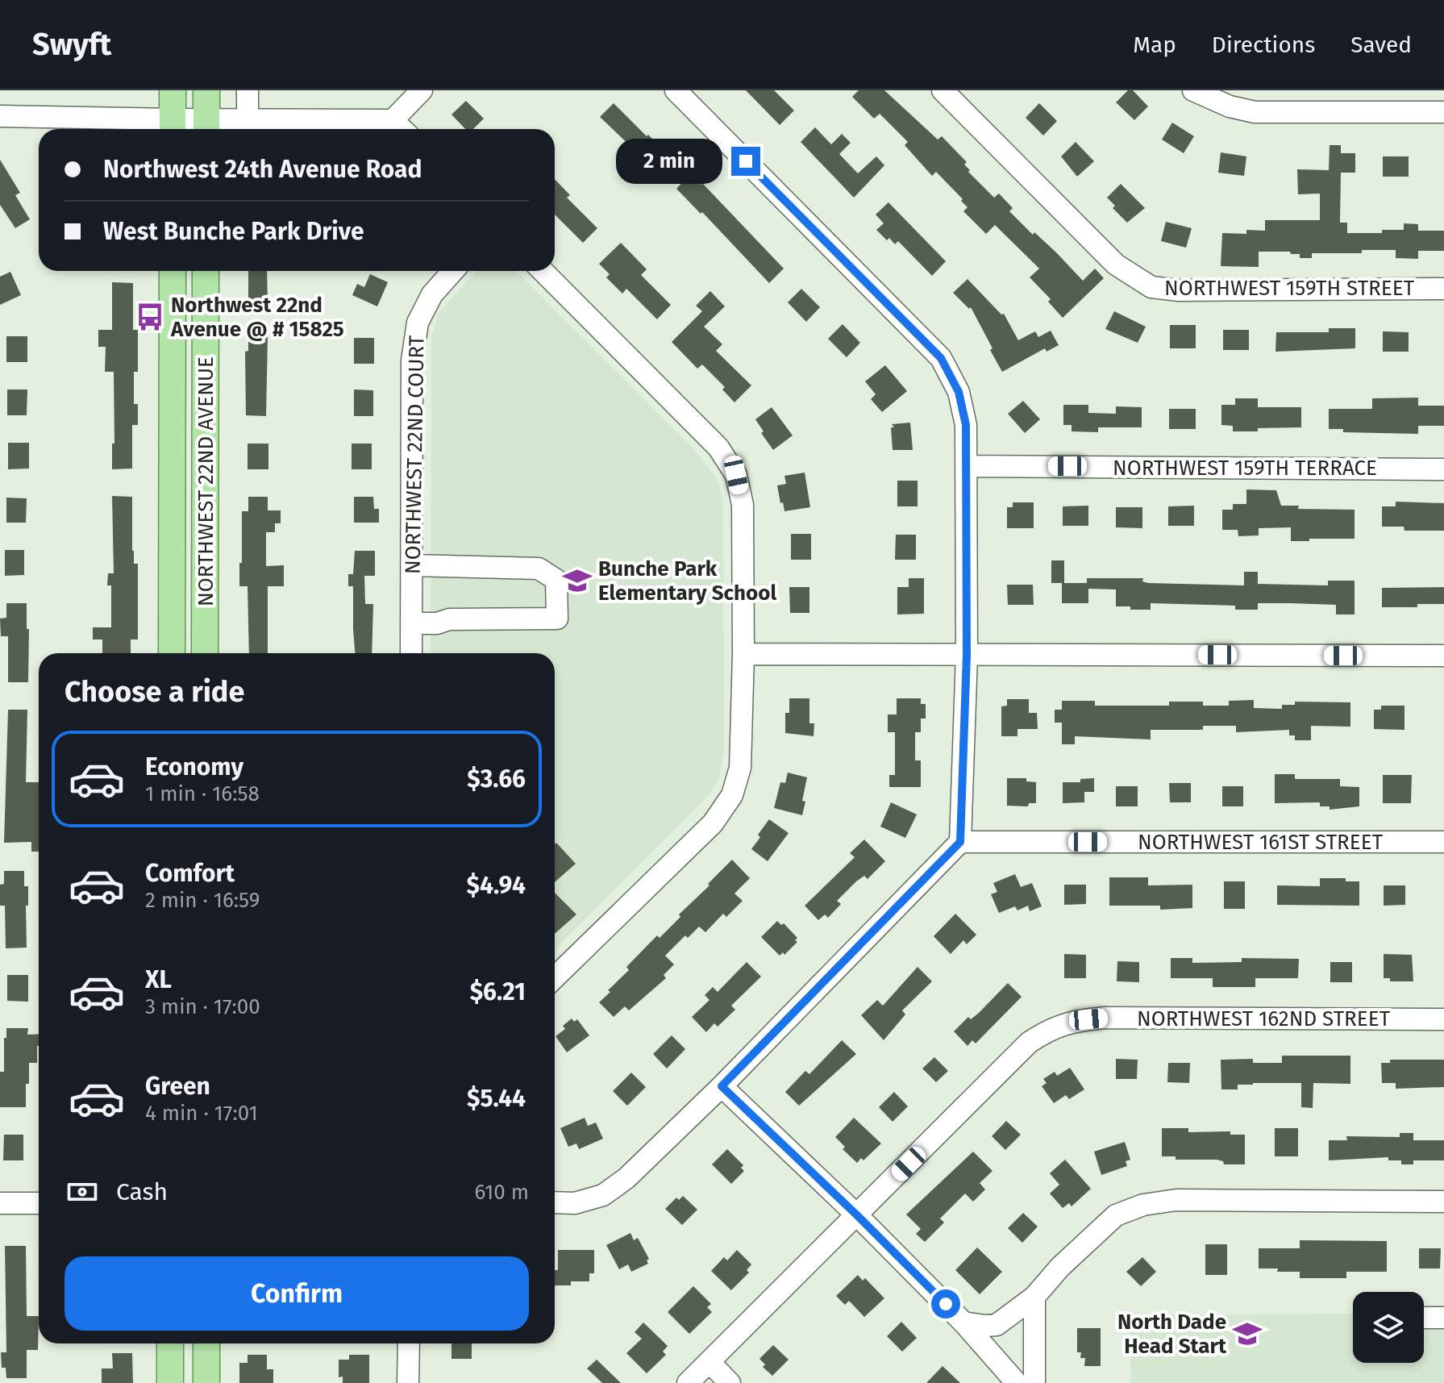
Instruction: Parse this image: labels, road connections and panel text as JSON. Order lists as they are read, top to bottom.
{
  "streets": {
    "main road": ["NORTHWEST 22ND AVENUE"],
    "street": [
      "NORTHWEST 159TH STREET",
      "NORTHWEST 22ND COURT",
      "NORTHWEST 159TH TERRACE",
      "NORTHWEST 161ST STREET",
      "NORTHWEST 162ND STREET"
    ]
  },
  "places": {
    "bus stop": ["Northwest 22nd Avenue @ # 15825"],
    "school or university": ["Bunche Park Elementary School", "North Dade Head Start"]
  },
  "page": {
    "header": "Swyft",
    "nav": ["Map", "Directions", "Saved"],
    "banner": ["Northwest 24th Avenue Road", "West Bunche Park Drive"],
    "bubble": "2 min",
    "heading": "Choose a ride",
    "list": [
      {
        "name": "Economy",
        "note": "1 min · 16:58",
        "value": "$3.66"
      },
      {
        "name": "Comfort",
        "note": "2 min · 16:59",
        "value": "$4.94"
      },
      {
        "name": "XL",
        "note": "3 min · 17:00",
        "value": "$6.21"
      },
      {
        "name": "Green",
        "note": "4 min · 17:01",
        "value": "$5.44"
      }
    ],
    "pay": ["Cash", "610 m"],
    "buttons": "Confirm"
  }
}
